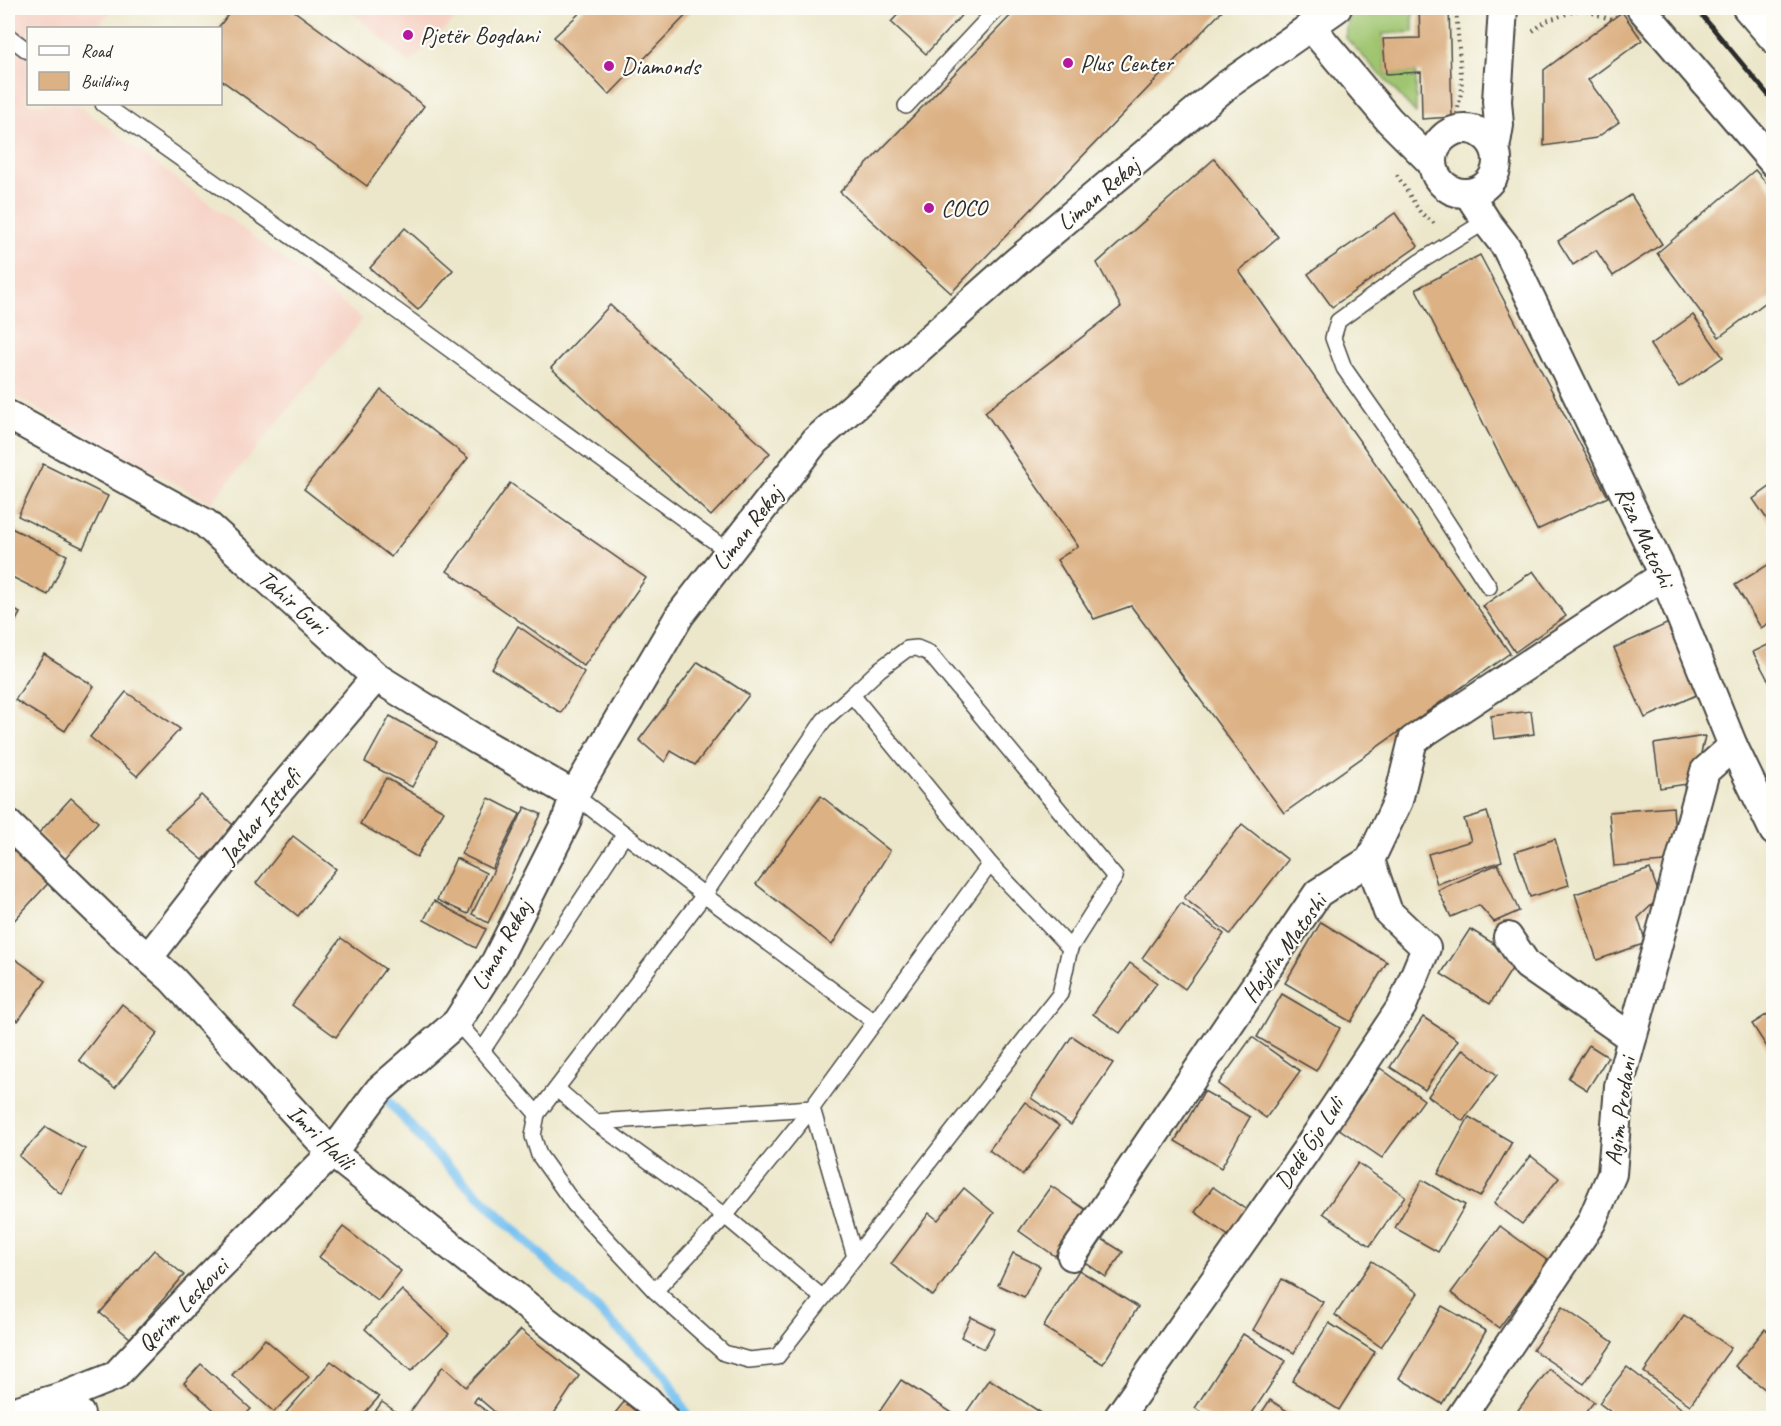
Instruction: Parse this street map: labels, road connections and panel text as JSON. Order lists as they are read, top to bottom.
{
  "streets": {
    "street": [
      "Liman Rekaj",
      "Riza Matoshi",
      "Tahir Guri",
      "Jashar Istrefi",
      "Hajdin Matoshi",
      "Agim Prodani",
      "Imri Halili",
      "Dedë Gjo Luli",
      "Qerim Leskovci"
    ]
  },
  "crossings": [
    ["Liman Rekaj", "Tahir Guri"],
    ["Liman Rekaj", "Imri Halili"],
    ["Liman Rekaj", "Qerim Leskovci"],
    ["Riza Matoshi", "Agim Prodani"],
    ["Tahir Guri", "Jashar Istrefi"],
    ["Jashar Istrefi", "Imri Halili"],
    ["Hajdin Matoshi", "Dedë Gjo Luli"],
    ["Imri Halili", "Qerim Leskovci"]
  ],
  "places": [
    "Pjetër Bogdani",
    "Plus Center",
    "Diamonds",
    "COCO"
  ],
  "legend": ["Road", "Building"]
}
